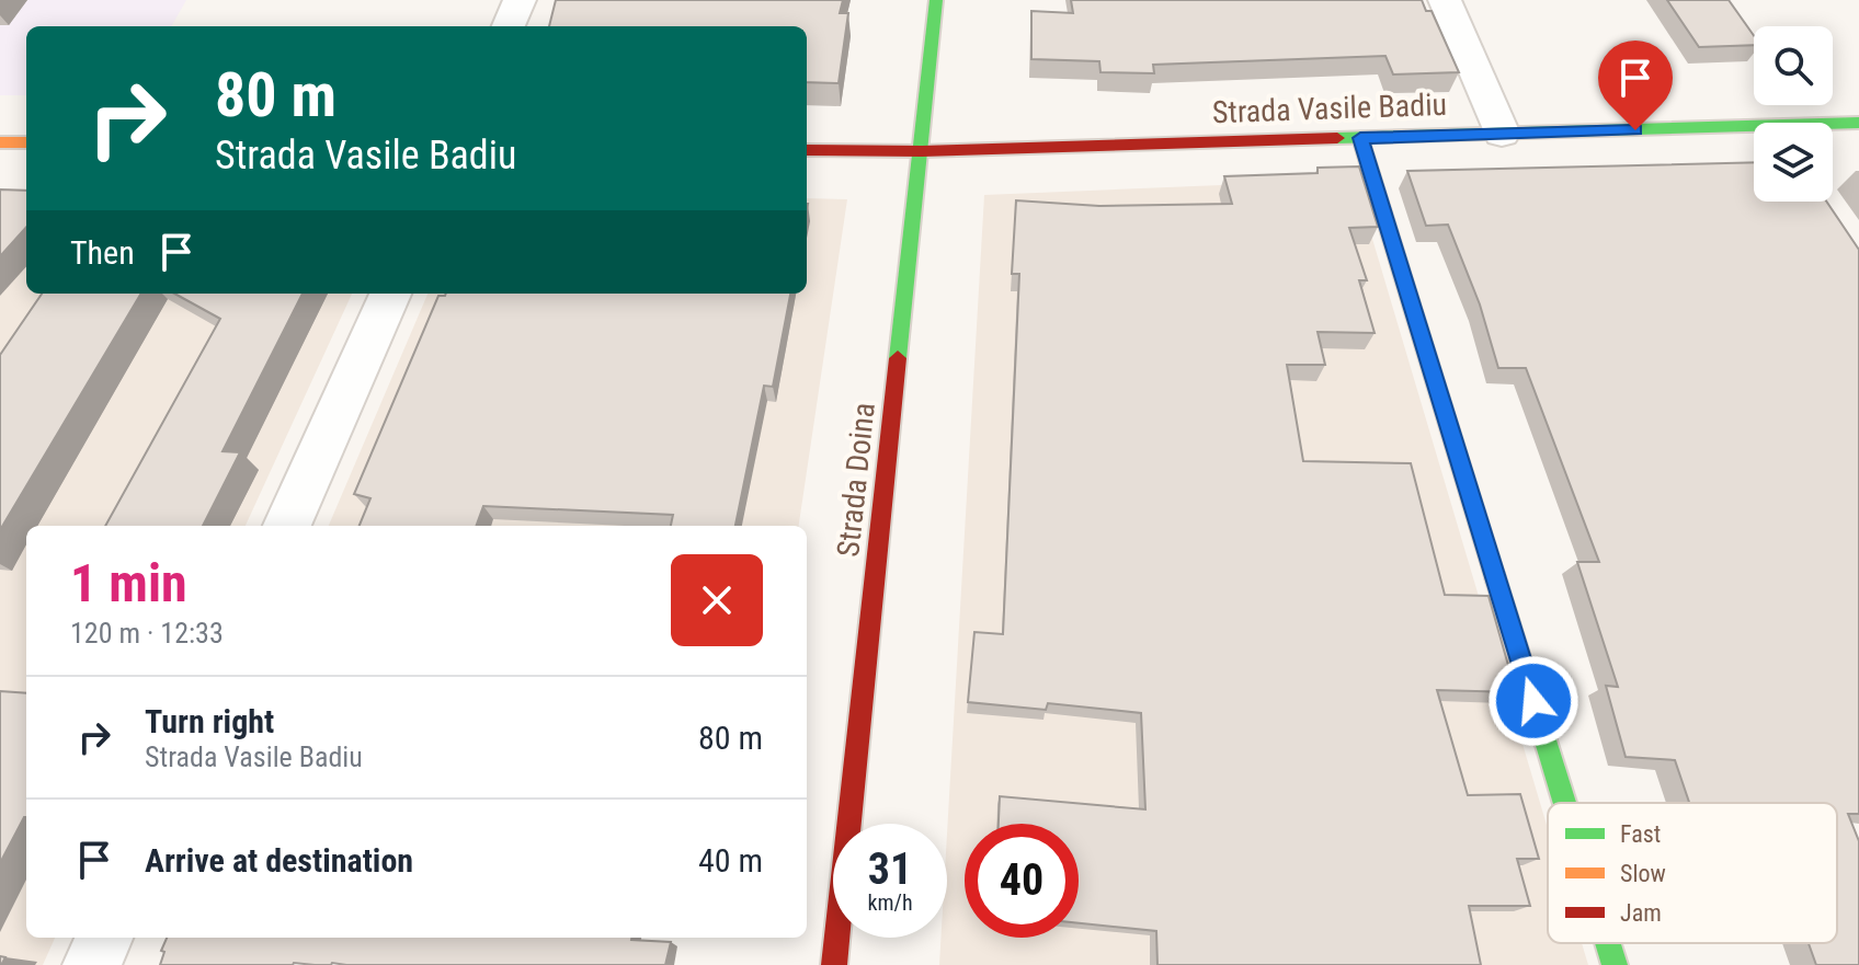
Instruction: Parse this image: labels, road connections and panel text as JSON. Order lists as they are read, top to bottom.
{
  "streets": {
    "street": ["Strada Vasile Badiu", "Strada Doina"]
  },
  "crossings": [
    ["Strada Vasile Badiu", "Strada Doina"]
  ],
  "legend": ["Fast", "Slow", "Jam"],
  "page": {
    "turn": ["80 m", "Strada Vasile Badiu"],
    "then": "Then",
    "heading": ["1 min", "120 m · 12:33"],
    "list": [
      {
        "name": "Turn right",
        "note": "Strada Vasile Badiu",
        "value": "80 m"
      },
      {
        "name": "Arrive at destination",
        "value": "40 m"
      }
    ],
    "speed": "31 km/h",
    "limit": "40"
  }
}
